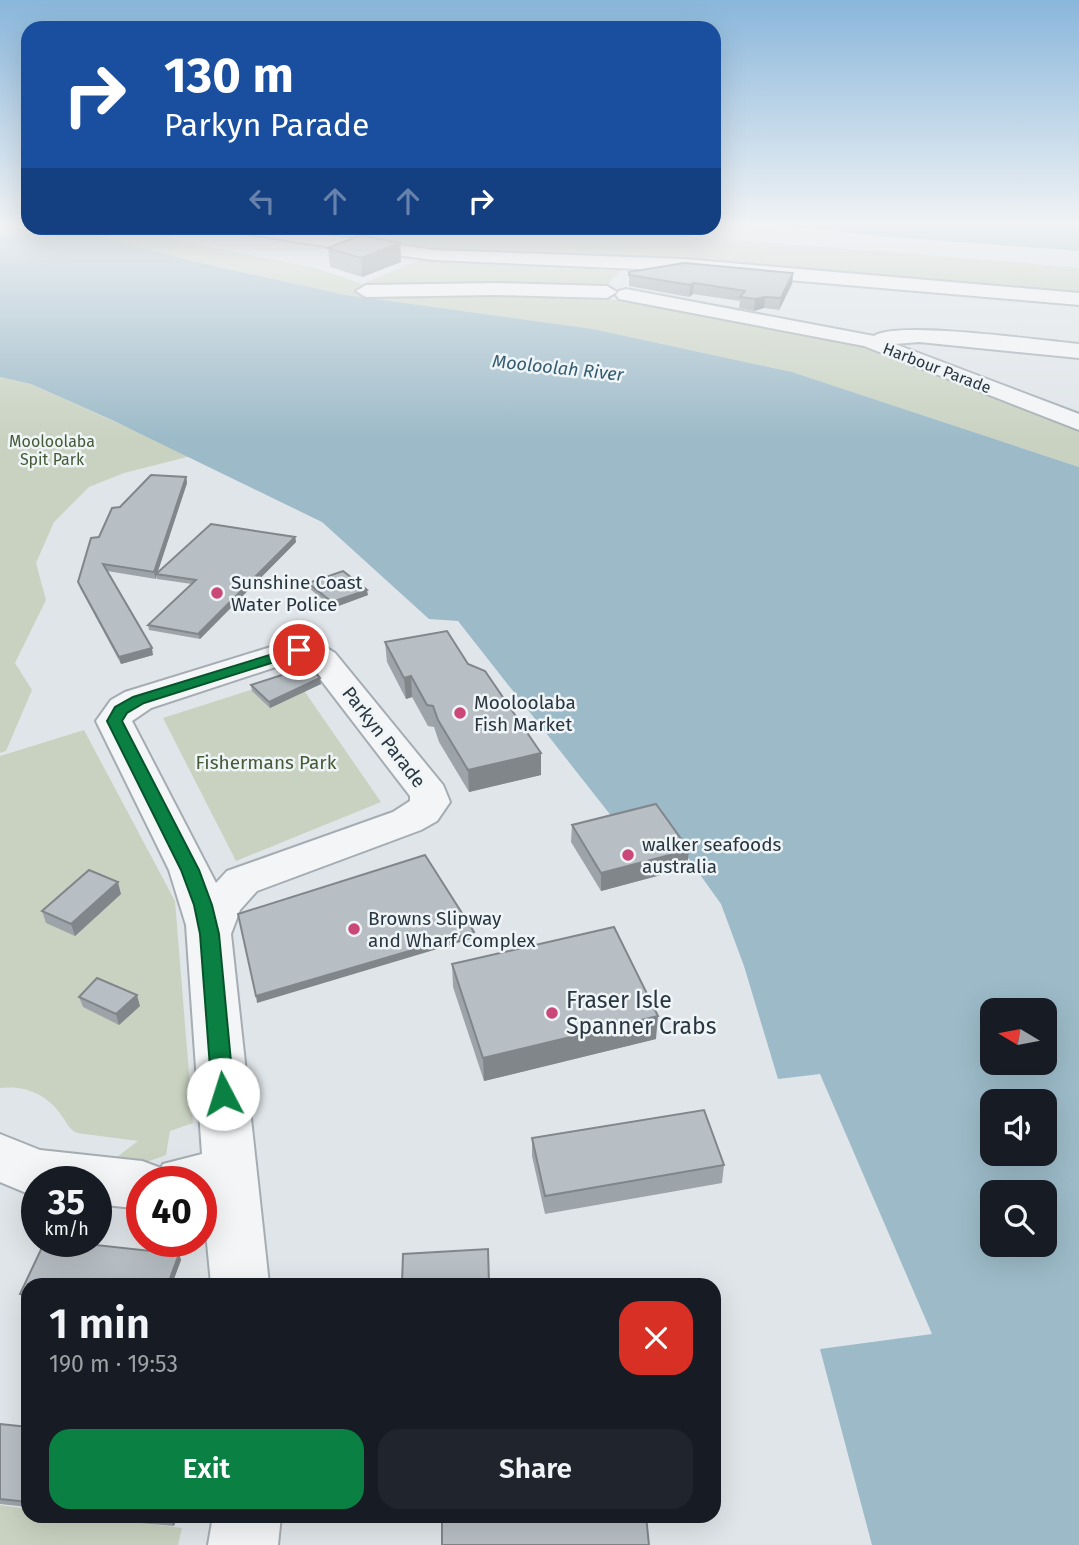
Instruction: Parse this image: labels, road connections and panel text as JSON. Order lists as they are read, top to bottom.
{
  "streets": {
    "street": ["Harbour Parade", "Parkyn Parade"]
  },
  "water": ["Mooloolah River"],
  "parks": ["Mooloolaba Spit Park", "Fishermans Park"],
  "places": [
    "Sunshine Coast Water Police",
    "Mooloolaba Fish Market",
    "walker seafoods australia",
    "Browns Slipway and Wharf Complex",
    "Fraser Isle Spanner Crabs"
  ],
  "north": "left",
  "page": {
    "turn": ["130 m", "Parkyn Parade"],
    "speed": "35 km/h",
    "limit": "40",
    "heading": ["1 min", "190 m · 19:53"],
    "buttons": ["Exit", "Share"]
  }
}
